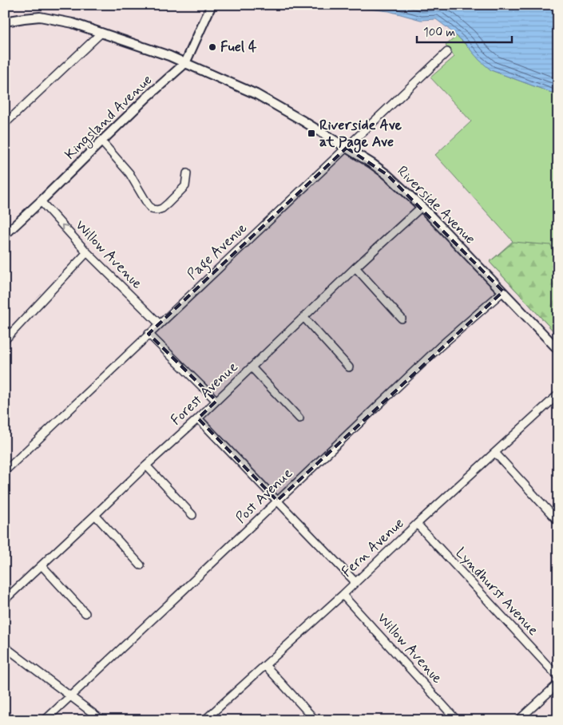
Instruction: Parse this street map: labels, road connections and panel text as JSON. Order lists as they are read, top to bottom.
{
  "streets": {
    "main road": ["Kingsland Avenue", "Riverside Avenue"],
    "street": [
      "Page Avenue",
      "Willow Avenue",
      "Forest Avenue",
      "Post Avenue",
      "Fern Avenue",
      "Lyndhurst Avenue"
    ]
  },
  "crossings": [
    ["Kingsland Avenue", "Riverside Avenue"],
    ["Kingsland Avenue", "Willow Avenue"],
    ["Riverside Avenue", "Page Avenue"],
    ["Riverside Avenue", "Forest Avenue"],
    ["Riverside Avenue", "Post Avenue"],
    ["Page Avenue", "Willow Avenue"],
    ["Willow Avenue", "Fern Avenue"],
    ["Fern Avenue", "Lyndhurst Avenue"]
  ],
  "places": {
    "other": ["Fuel 4"],
    "transit": ["Riverside Ave at Page Ave"]
  },
  "scale_bar": "100 m"
}
